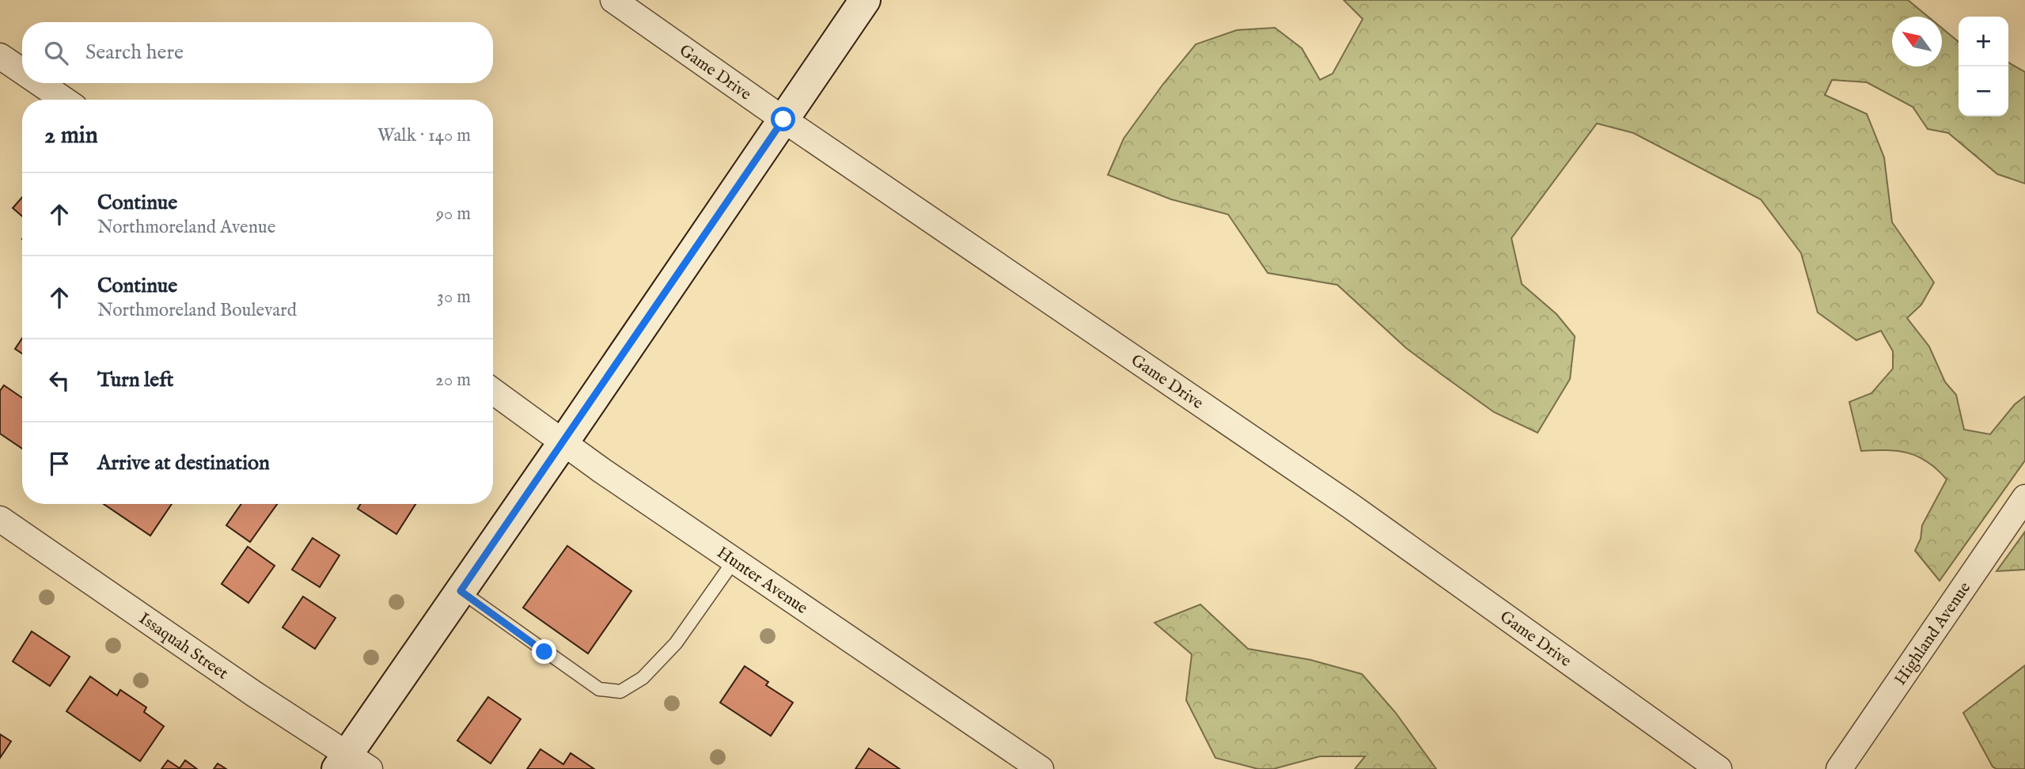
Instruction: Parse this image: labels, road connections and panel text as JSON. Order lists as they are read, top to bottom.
{
  "streets": {
    "street": [
      "Game Drive",
      "Hunter Avenue",
      "Highland Avenue",
      "Issaquah Street"
    ]
  },
  "north": "top left",
  "page": {
    "map_buttons": ["+", "−"],
    "search": "Search here",
    "heading": ["2 min", "Walk · 140 m"],
    "list": [
      ["Continue", "Northmoreland Avenue", "90 m"],
      ["Continue", "Northmoreland Boulevard", "30 m"],
      ["Turn left", "20 m"],
      "Arrive at destination"
    ]
  }
}
